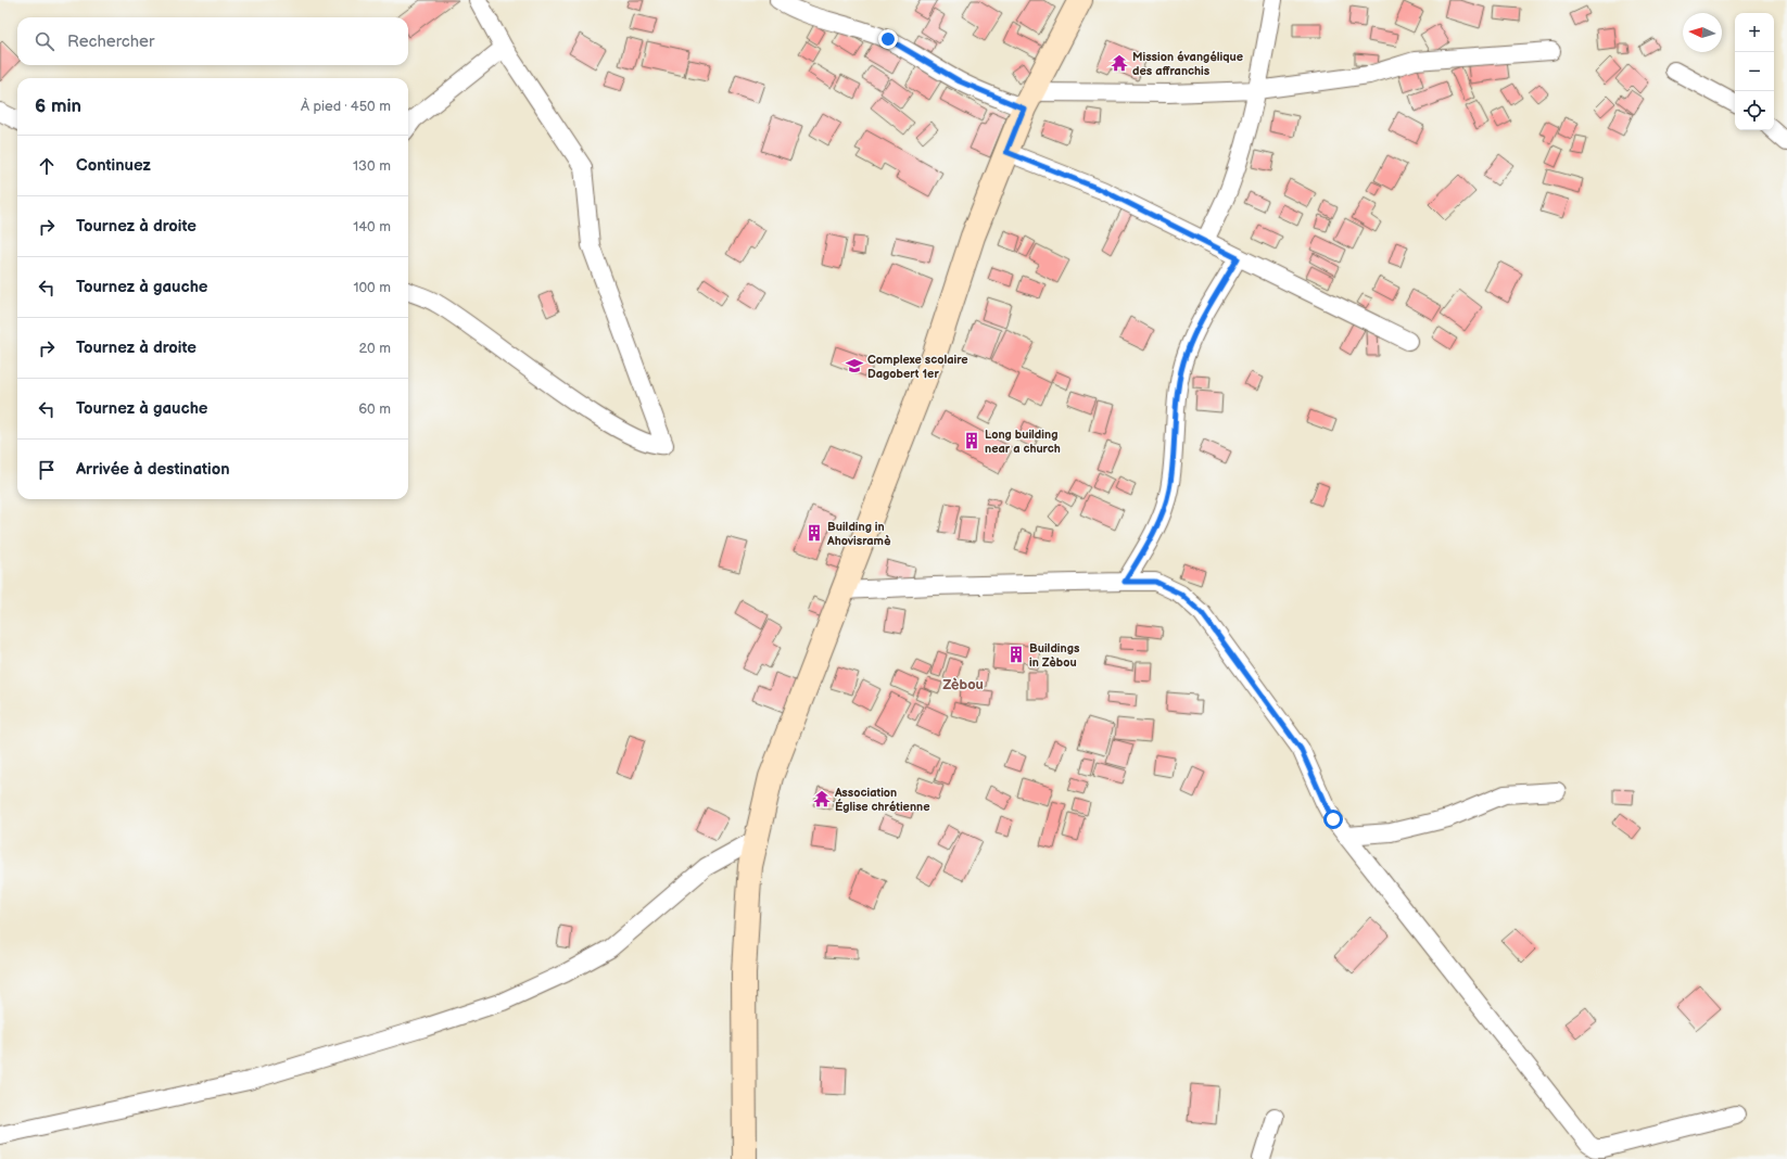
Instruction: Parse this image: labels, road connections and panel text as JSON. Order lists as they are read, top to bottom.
{
  "districts": ["Zèbou"],
  "places": {
    "temple": ["Mission évangélique des affranchis", "Association Église chrétienne"],
    "school or university": ["Complexe scolaire Dagobert 1er"],
    "building": ["Long building near a church", "Building in Ahovisramè", "Buildings in Zèbou"]
  },
  "north": "left",
  "page": {
    "map_buttons": ["+", "−"],
    "search": "Rechercher",
    "heading": ["6 min", "À pied · 450 m"],
    "list": [
      ["Continuez", "130 m"],
      ["Tournez à droite", "140 m"],
      ["Tournez à gauche", "100 m"],
      ["Tournez à droite", "20 m"],
      ["Tournez à gauche", "60 m"],
      "Arrivée à destination"
    ]
  }
}
